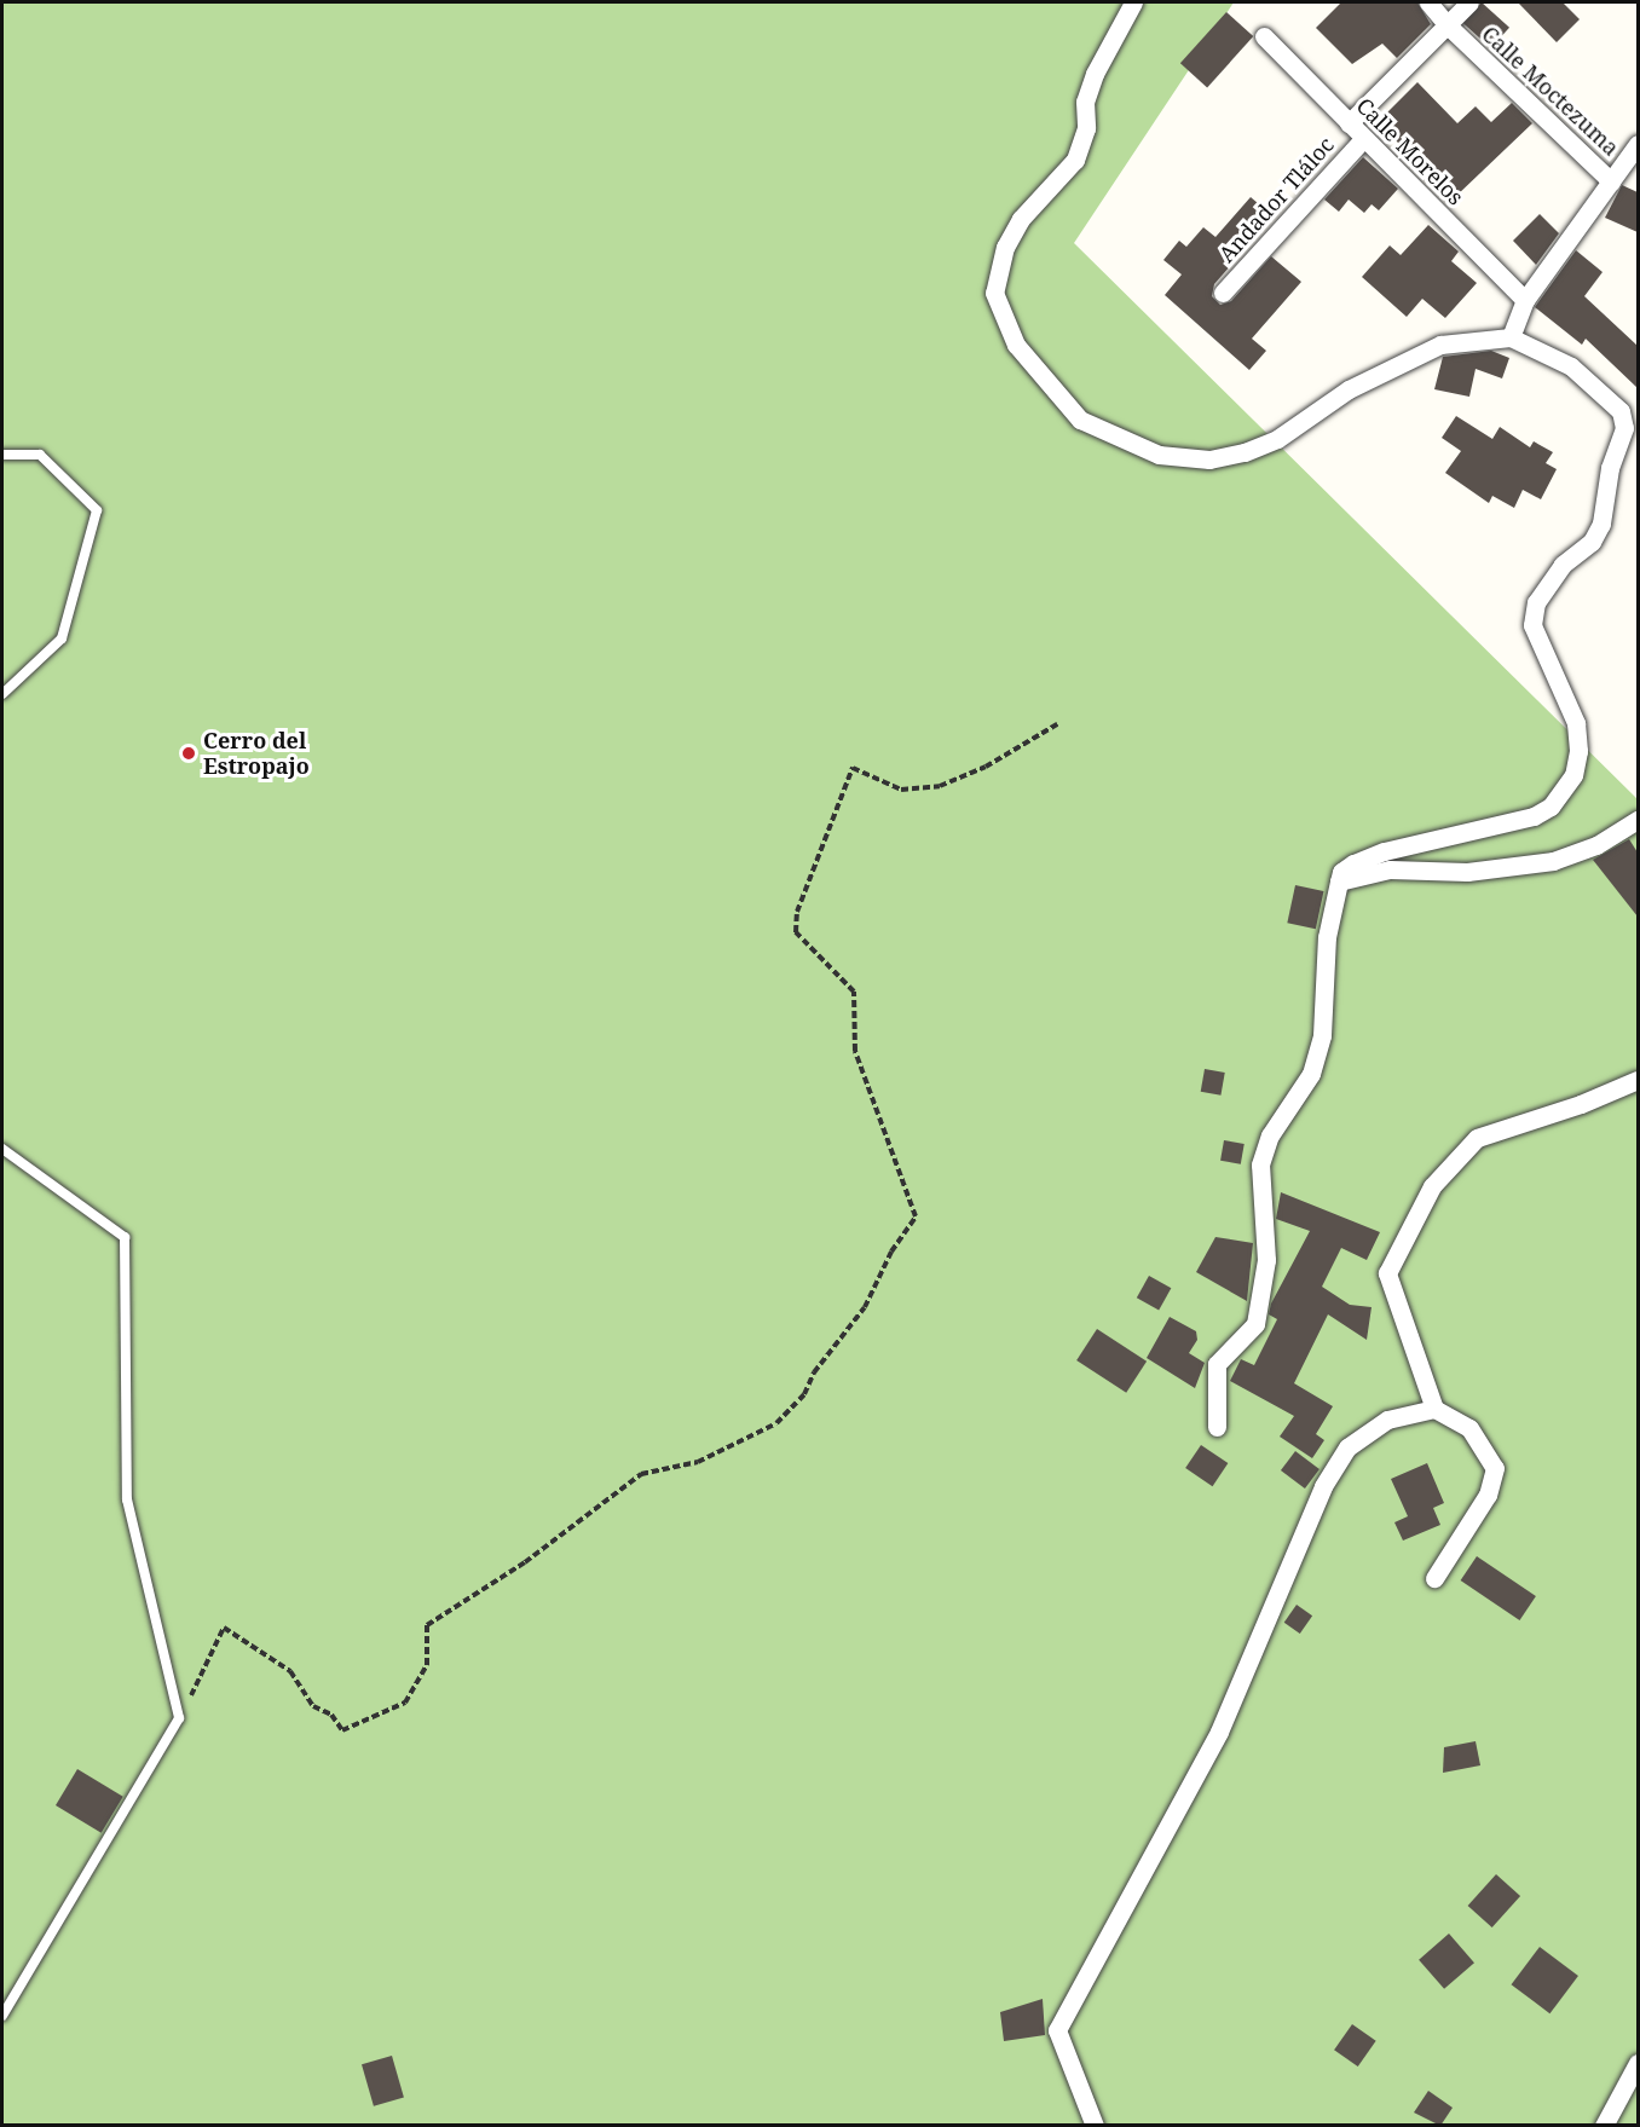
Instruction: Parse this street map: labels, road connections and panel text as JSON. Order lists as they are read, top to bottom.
{
  "streets": {
    "street": ["Calle Moctezuma", "Calle Morelos", "Andador Tláloc"]
  },
  "crossings": [
    ["Calle Morelos", "Andador Tláloc"]
  ],
  "places": ["Cerro del Estropajo"]
}
